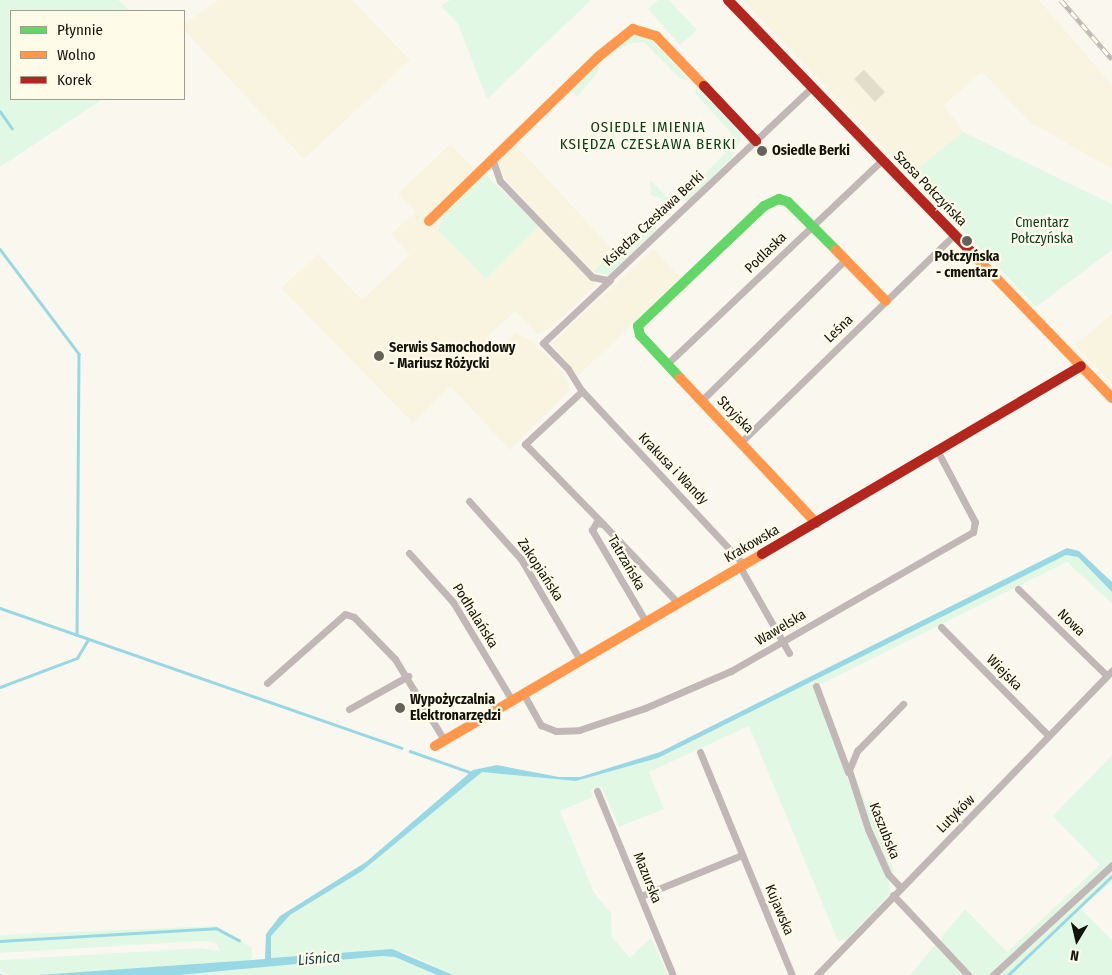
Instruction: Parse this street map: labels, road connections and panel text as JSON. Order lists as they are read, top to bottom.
{
  "streets": {
    "street": [
      "Szosa Połczyńska",
      "Księdza Czesława Berki",
      "Podlaska",
      "Leśna",
      "Stryjska",
      "Krakusa i Wandy",
      "Krakowska",
      "Tatrzańska",
      "Zakopiańska",
      "Podhalańska",
      "Nowa",
      "Wawelska",
      "Wiejska",
      "Lutyków",
      "Kaszubska",
      "Mazurska",
      "Kujawska"
    ]
  },
  "crossings": [
    ["Szosa Połczyńska", "Księdza Czesława Berki"],
    ["Szosa Połczyńska", "Podlaska"],
    ["Szosa Połczyńska", "Leśna"],
    ["Szosa Połczyńska", "Krakowska"],
    ["Księdza Czesława Berki", "Krakusa i Wandy"],
    ["Podlaska", "Stryjska"],
    ["Leśna", "Stryjska"],
    ["Stryjska", "Krakowska"],
    ["Krakusa i Wandy", "Krakowska"],
    ["Krakusa i Wandy", "Tatrzańska"],
    ["Krakusa i Wandy", "Wawelska"],
    ["Krakowska", "Tatrzańska"],
    ["Krakowska", "Zakopiańska"],
    ["Krakowska", "Podhalańska"],
    ["Krakowska", "Wawelska"],
    ["Nowa", "Lutyków"],
    ["Wiejska", "Lutyków"],
    ["Lutyków", "Kaszubska"]
  ],
  "districts": ["OSIEDLE IMIENIA KSIĘDZA CZESŁAWA BERKI"],
  "water": ["Liśnica"],
  "parks": ["Cmentarz Połczyńska"],
  "places": [
    "Osiedle Berki",
    "Połczyńska - cmentarz",
    "Serwis Samochodowy - Mariusz Różycki",
    "Wypożyczalnia Elektronarzędzi"
  ],
  "legend": ["Płynnie", "Wolno", "Korek"],
  "north": "bottom"
}
